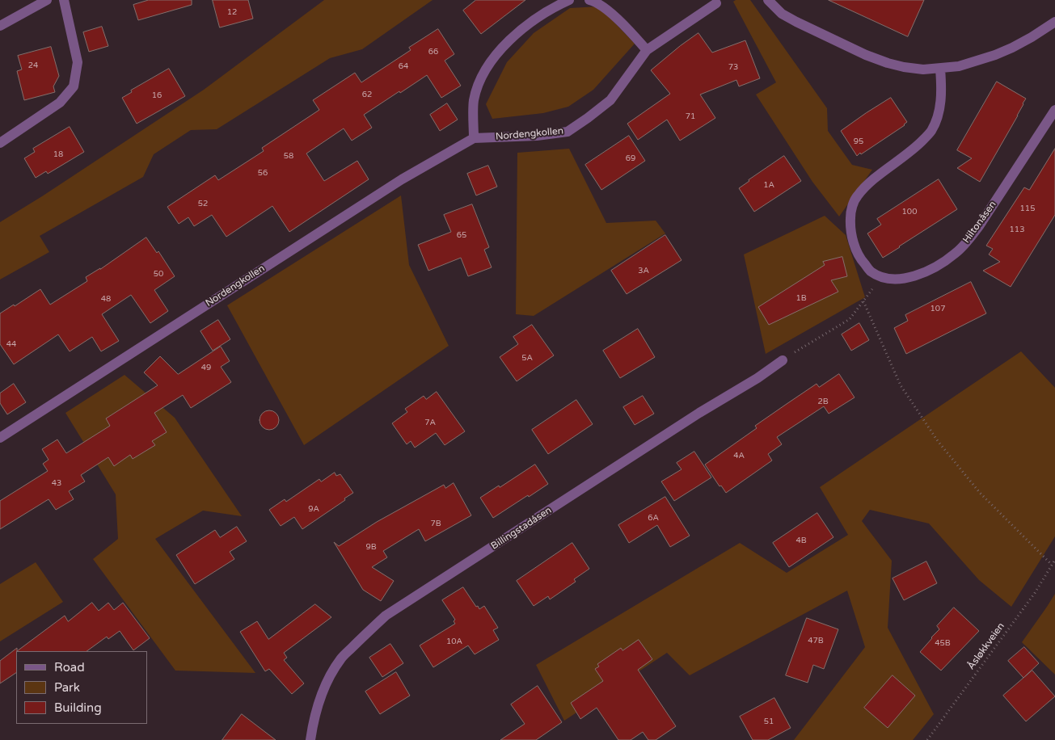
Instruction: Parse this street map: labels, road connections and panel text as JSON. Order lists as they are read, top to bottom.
{
  "streets": {
    "street": ["Nordengkollen", "Hiltonåsen", "Billingstadåsen"],
    "path": ["Åsløkkveien"]
  },
  "house_numbers": [
    "12",
    "66",
    "24",
    "64",
    "73",
    "62",
    "16",
    "71",
    "95",
    "18",
    "58",
    "69",
    "56",
    "1A",
    "52",
    "115",
    "100",
    "113",
    "65",
    "3A",
    "50",
    "1B",
    "48",
    "107",
    "44",
    "5A",
    "49",
    "2B",
    "7A",
    "4A",
    "43",
    "9A",
    "6A",
    "7B",
    "4B",
    "9B",
    "47B",
    "10A",
    "45B",
    "51"
  ],
  "legend": ["Road", "Park", "Building"]
}
